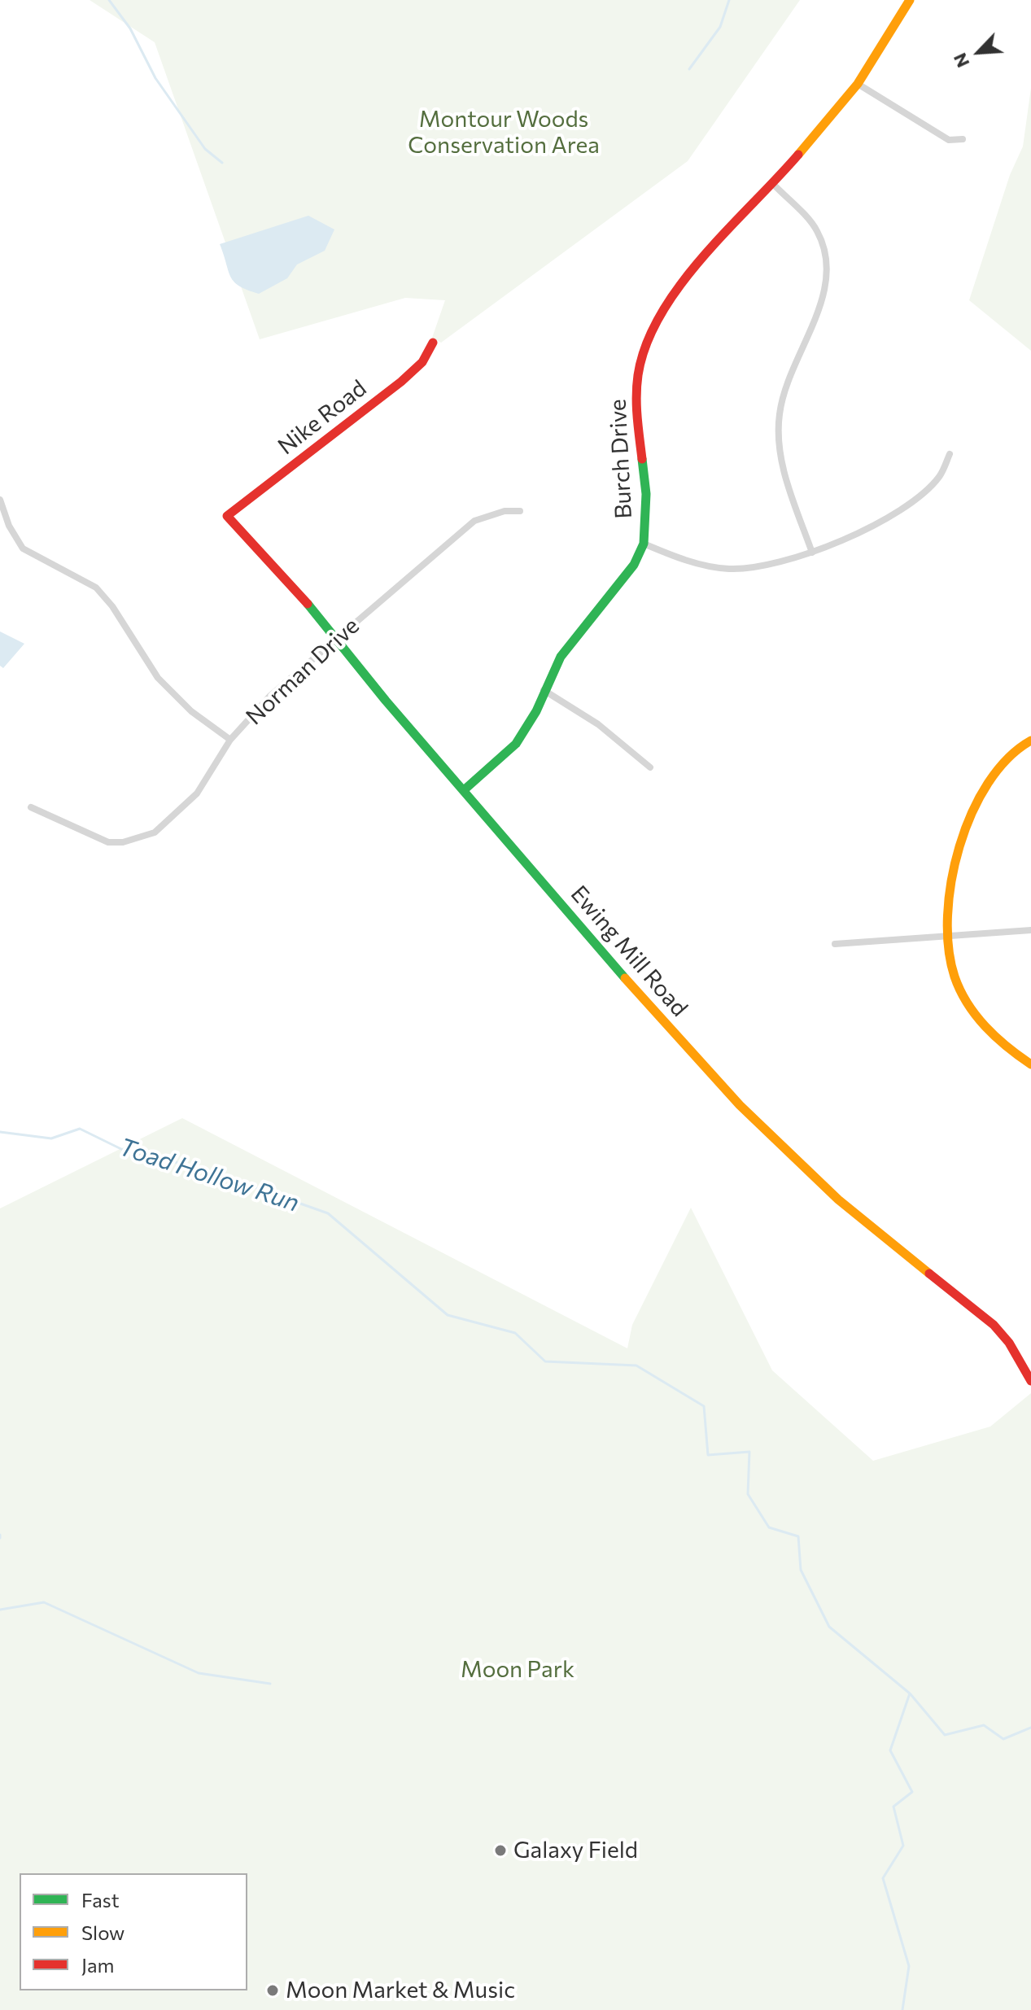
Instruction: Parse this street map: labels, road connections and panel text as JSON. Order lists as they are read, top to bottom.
{
  "streets": {
    "street": [
      "Nike Road",
      "Burch Drive",
      "Norman Drive",
      "Ewing Mill Road"
    ]
  },
  "crossings": [
    ["Nike Road", "Ewing Mill Road"],
    ["Burch Drive", "Ewing Mill Road"],
    ["Norman Drive", "Ewing Mill Road"]
  ],
  "water": ["Toad Hollow Run"],
  "parks": ["Montour Woods Conservation Area", "Moon Park"],
  "places": ["Galaxy Field", "Moon Market & Music"],
  "legend": ["Fast", "Slow", "Jam"],
  "north": "bottom left"
}
